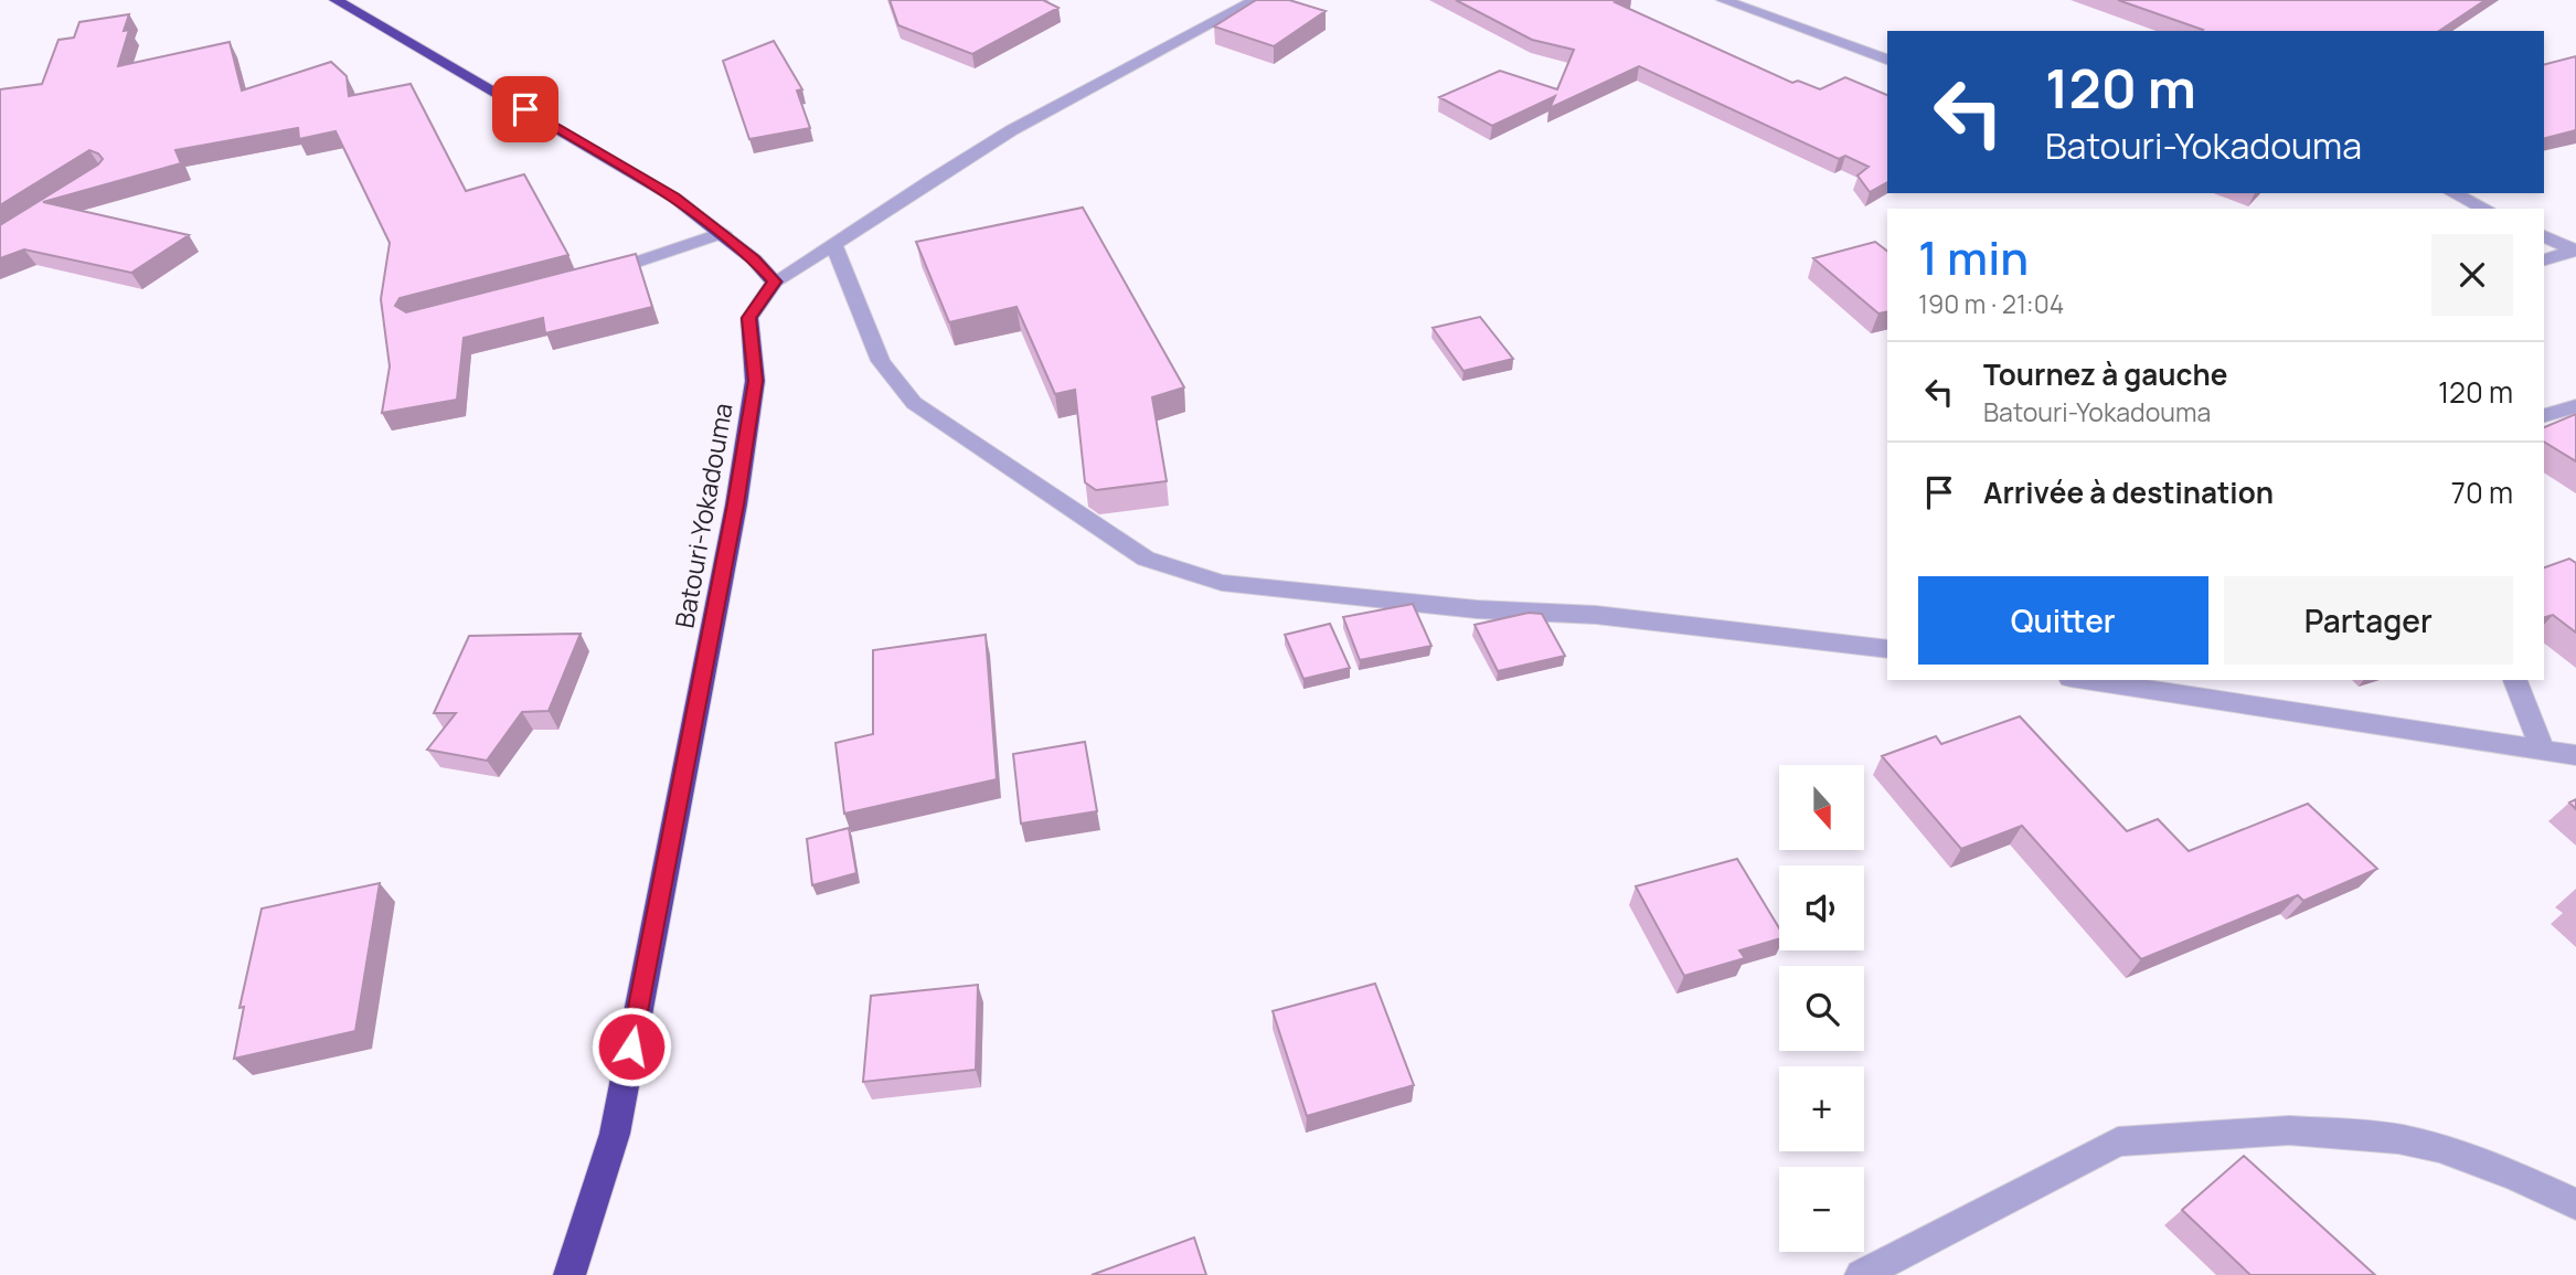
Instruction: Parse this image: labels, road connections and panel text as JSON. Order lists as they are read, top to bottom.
{
  "streets": {
    "highway": ["Batouri-Yokadouma"]
  },
  "north": "bottom",
  "page": {
    "turn": ["120 m", "Batouri-Yokadouma"],
    "heading": ["1 min", "190 m · 21:04"],
    "list": [
      {
        "name": "Tournez à gauche",
        "note": "Batouri-Yokadouma",
        "value": "120 m"
      },
      {
        "name": "Arrivée à destination",
        "value": "70 m"
      }
    ],
    "buttons": ["Quitter", "Partager"],
    "map_buttons": ["+", "−"]
  }
}
